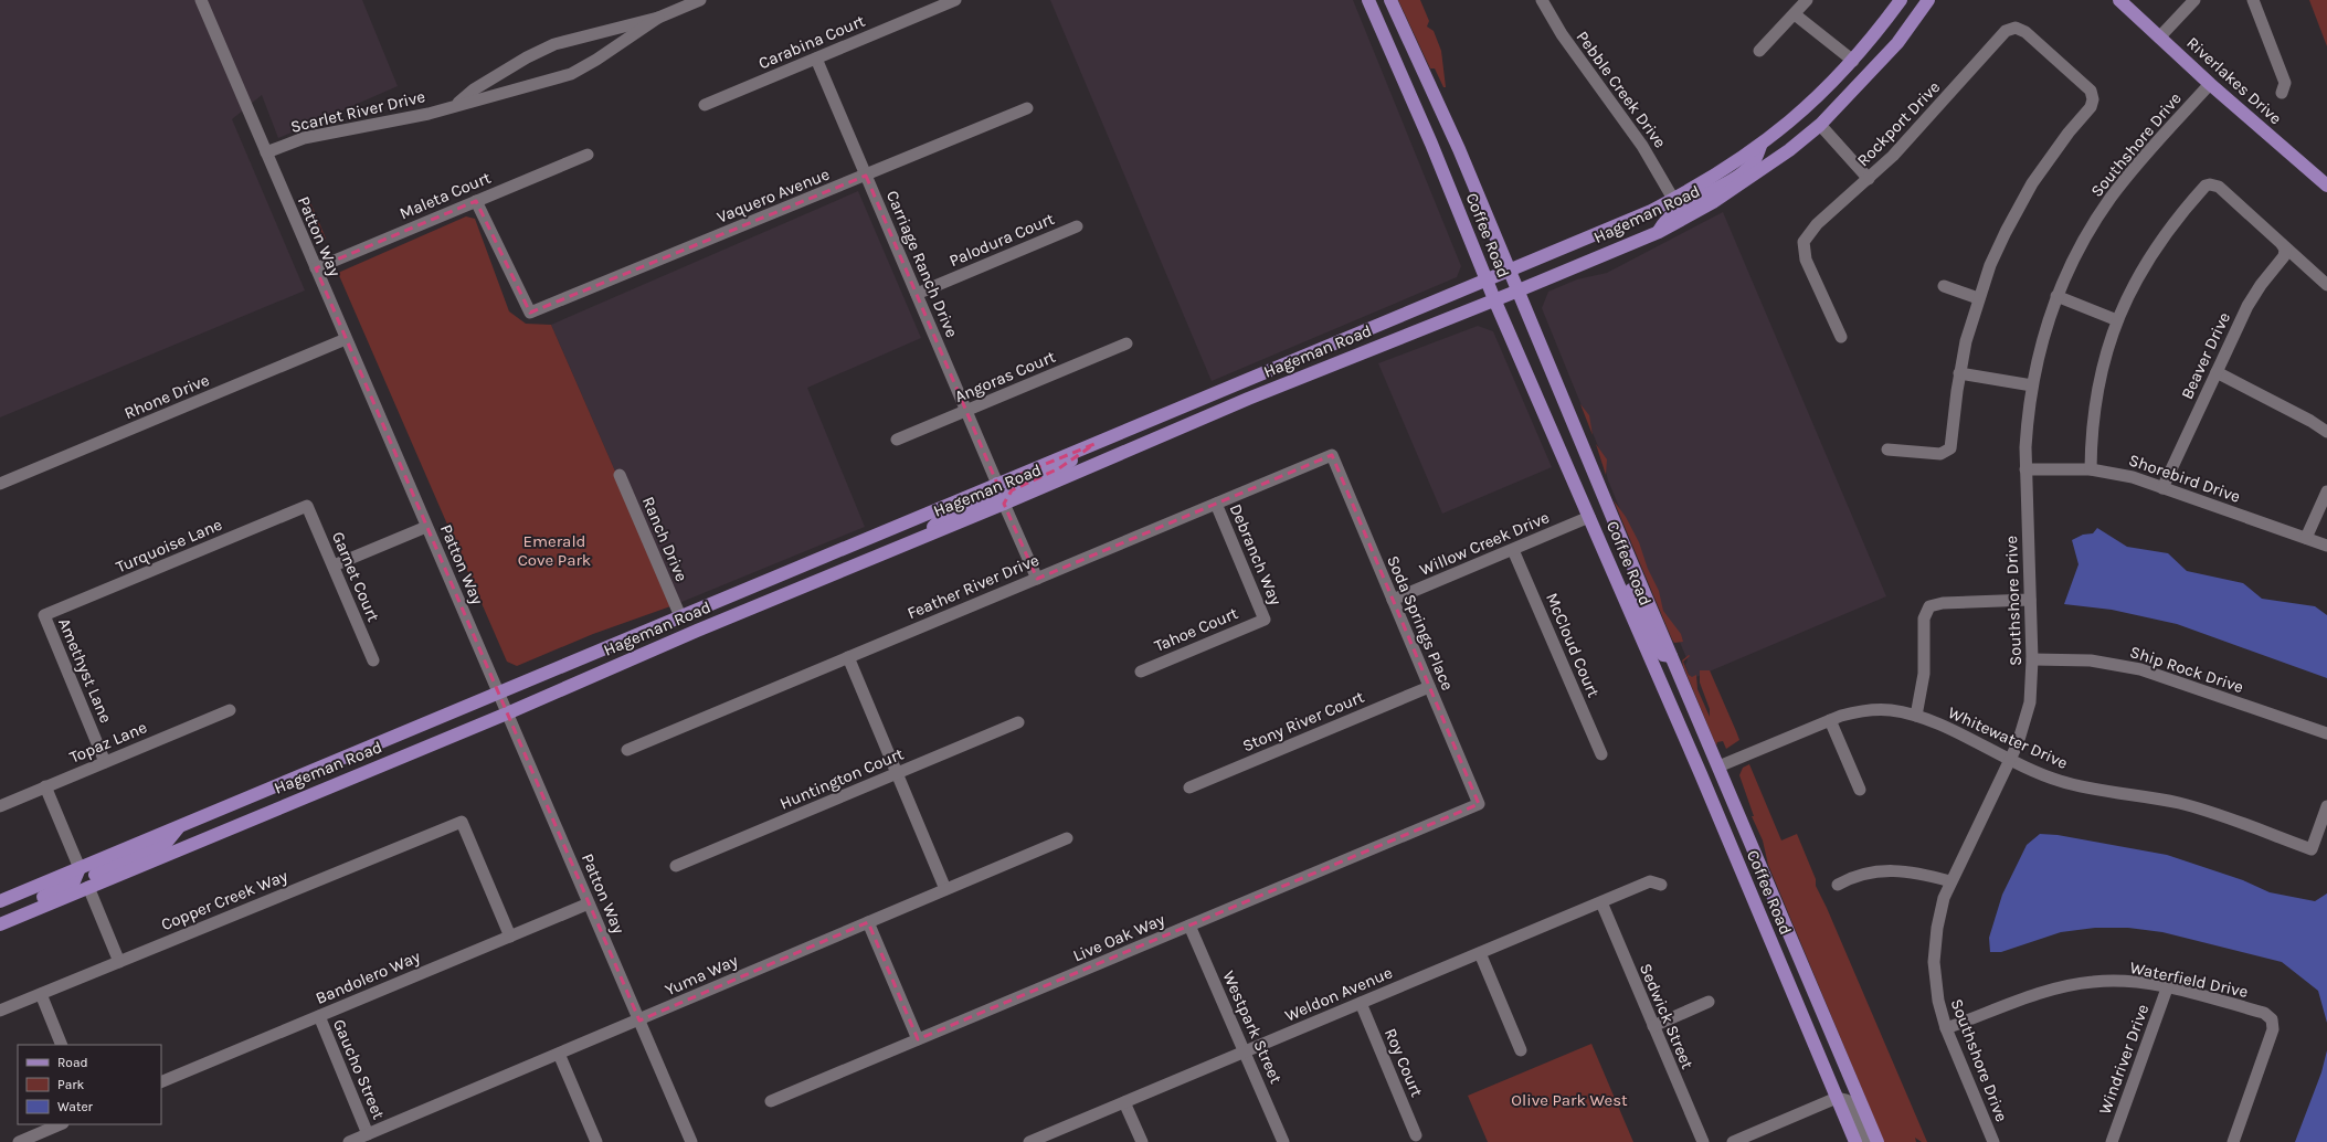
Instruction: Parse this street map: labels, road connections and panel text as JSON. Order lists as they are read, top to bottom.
{
  "streets": {
    "main road": ["Riverlakes Drive", "Hageman Road", "Coffee Road"],
    "street": [
      "Carabina Court",
      "Pebble Creek Drive",
      "Scarlet River Drive",
      "Rockport Drive",
      "Southshore Drive",
      "Maleta Court",
      "Vaquero Avenue",
      "Patton Way",
      "Palodura Court",
      "Carriage Ranch Drive",
      "Beaver Drive",
      "Angoras Court",
      "Rhone Drive",
      "Shorebird Drive",
      "Ranch Drive",
      "Willow Creek Drive",
      "Turquoise Lane",
      "Debranch Way",
      "Garnet Court",
      "Feather River Drive",
      "Soda Springs Place",
      "Tahoe Court",
      "McCloud Court",
      "Ship Rock Drive",
      "Amethyst Lane",
      "Stony River Court",
      "Whitewater Drive",
      "Topaz Lane",
      "Huntington Court",
      "Copper Creek Way",
      "Live Oak Way",
      "Yuma Way",
      "Bandolero Way",
      "Waterfield Drive",
      "Weldon Avenue",
      "Sedwick Street",
      "Westpark Street",
      "Windriver Drive",
      "Roy Court",
      "Gaucho Street"
    ]
  },
  "crossings": [
    ["Carabina Court", "Carriage Ranch Drive"],
    ["Riverlakes Drive", "Southshore Drive"],
    ["Pebble Creek Drive", "Hageman Road"],
    ["Scarlet River Drive", "Patton Way"],
    ["Southshore Drive", "Shorebird Drive"],
    ["Southshore Drive", "Ship Rock Drive"],
    ["Southshore Drive", "Whitewater Drive"],
    ["Southshore Drive", "Waterfield Drive"],
    ["Maleta Court", "Vaquero Avenue"],
    ["Maleta Court", "Patton Way"],
    ["Vaquero Avenue", "Carriage Ranch Drive"],
    ["Hageman Road", "Coffee Road"],
    ["Hageman Road", "Patton Way"],
    ["Hageman Road", "Carriage Ranch Drive"],
    ["Hageman Road", "Ranch Drive"],
    ["Coffee Road", "Willow Creek Drive"],
    ["Coffee Road", "Whitewater Drive"],
    ["Patton Way", "Rhone Drive"],
    ["Patton Way", "Yuma Way"],
    ["Patton Way", "Bandolero Way"],
    ["Palodura Court", "Carriage Ranch Drive"],
    ["Carriage Ranch Drive", "Angoras Court"],
    ["Beaver Drive", "Shorebird Drive"],
    ["Willow Creek Drive", "Soda Springs Place"],
    ["Willow Creek Drive", "McCloud Court"],
    ["Turquoise Lane", "Garnet Court"],
    ["Turquoise Lane", "Amethyst Lane"],
    ["Debranch Way", "Feather River Drive"],
    ["Debranch Way", "Tahoe Court"],
    ["Feather River Drive", "Soda Springs Place"],
    ["Soda Springs Place", "Stony River Court"],
    ["Soda Springs Place", "Live Oak Way"],
    ["Amethyst Lane", "Topaz Lane"],
    ["Copper Creek Way", "Bandolero Way"],
    ["Live Oak Way", "Westpark Street"],
    ["Yuma Way", "Gaucho Street"],
    ["Bandolero Way", "Gaucho Street"],
    ["Waterfield Drive", "Windriver Drive"],
    ["Weldon Avenue", "Sedwick Street"],
    ["Weldon Avenue", "Westpark Street"],
    ["Weldon Avenue", "Roy Court"]
  ],
  "parks": ["Emerald Cove Park", "Olive Park West"],
  "legend": ["Road", "Park", "Water"]
}
